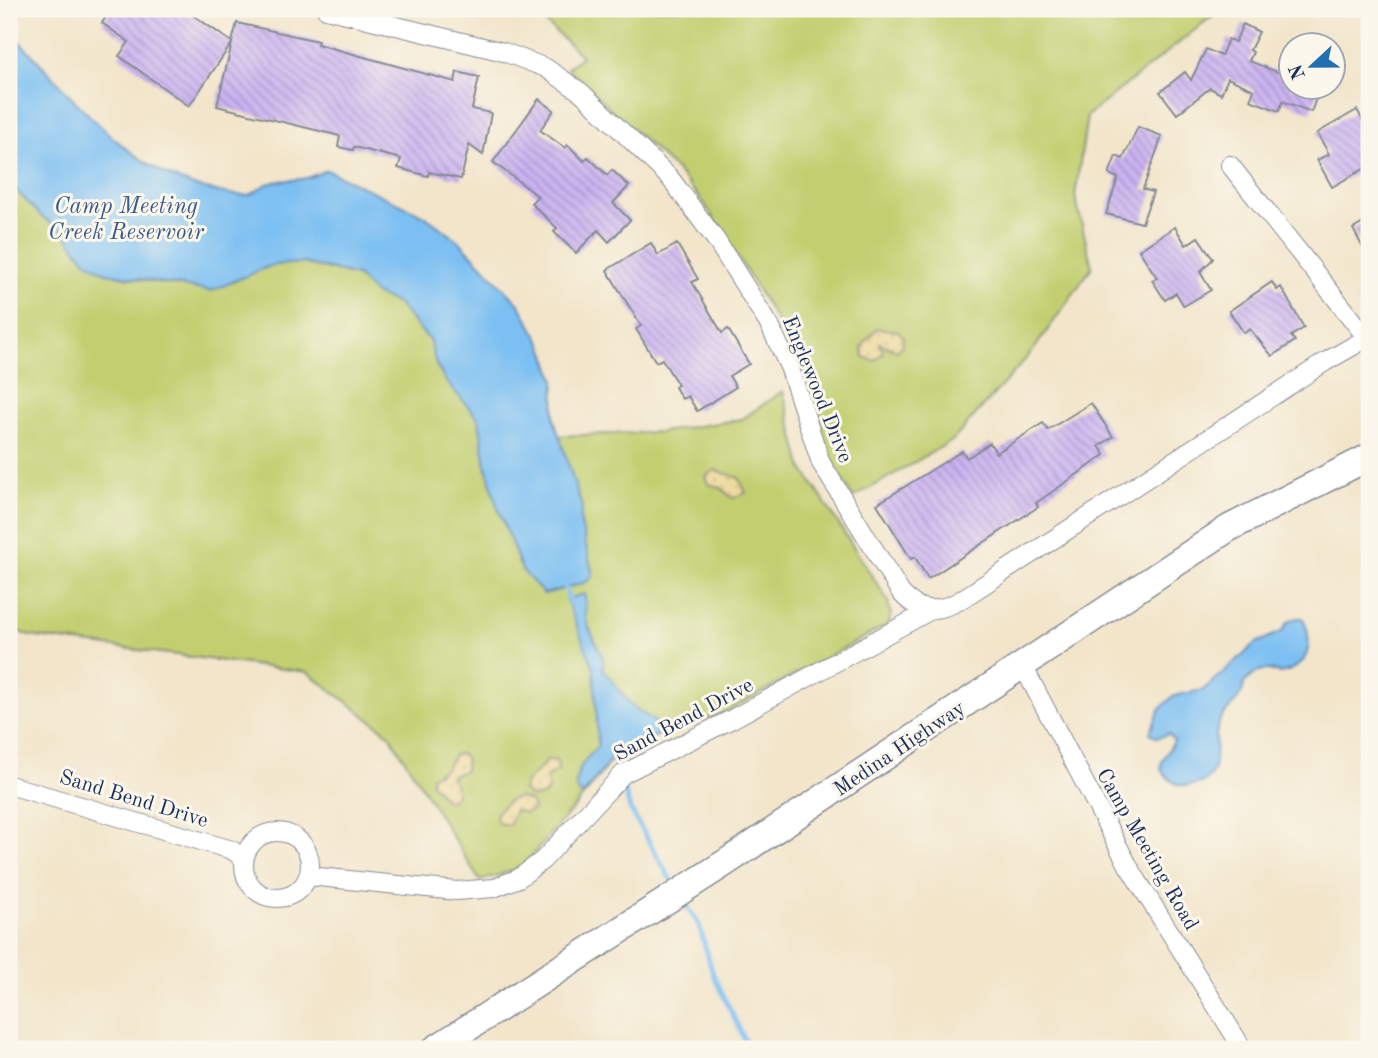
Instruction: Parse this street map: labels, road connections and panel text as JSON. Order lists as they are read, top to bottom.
{
  "streets": {
    "main road": ["Medina Highway"],
    "street": ["Englewood Drive", "Sand Bend Drive", "Camp Meeting Road"]
  },
  "crossings": [
    ["Englewood Drive", "Sand Bend Drive"],
    ["Medina Highway", "Camp Meeting Road"]
  ],
  "water": ["Camp Meeting Creek Reservoir"],
  "north": "left"
}
